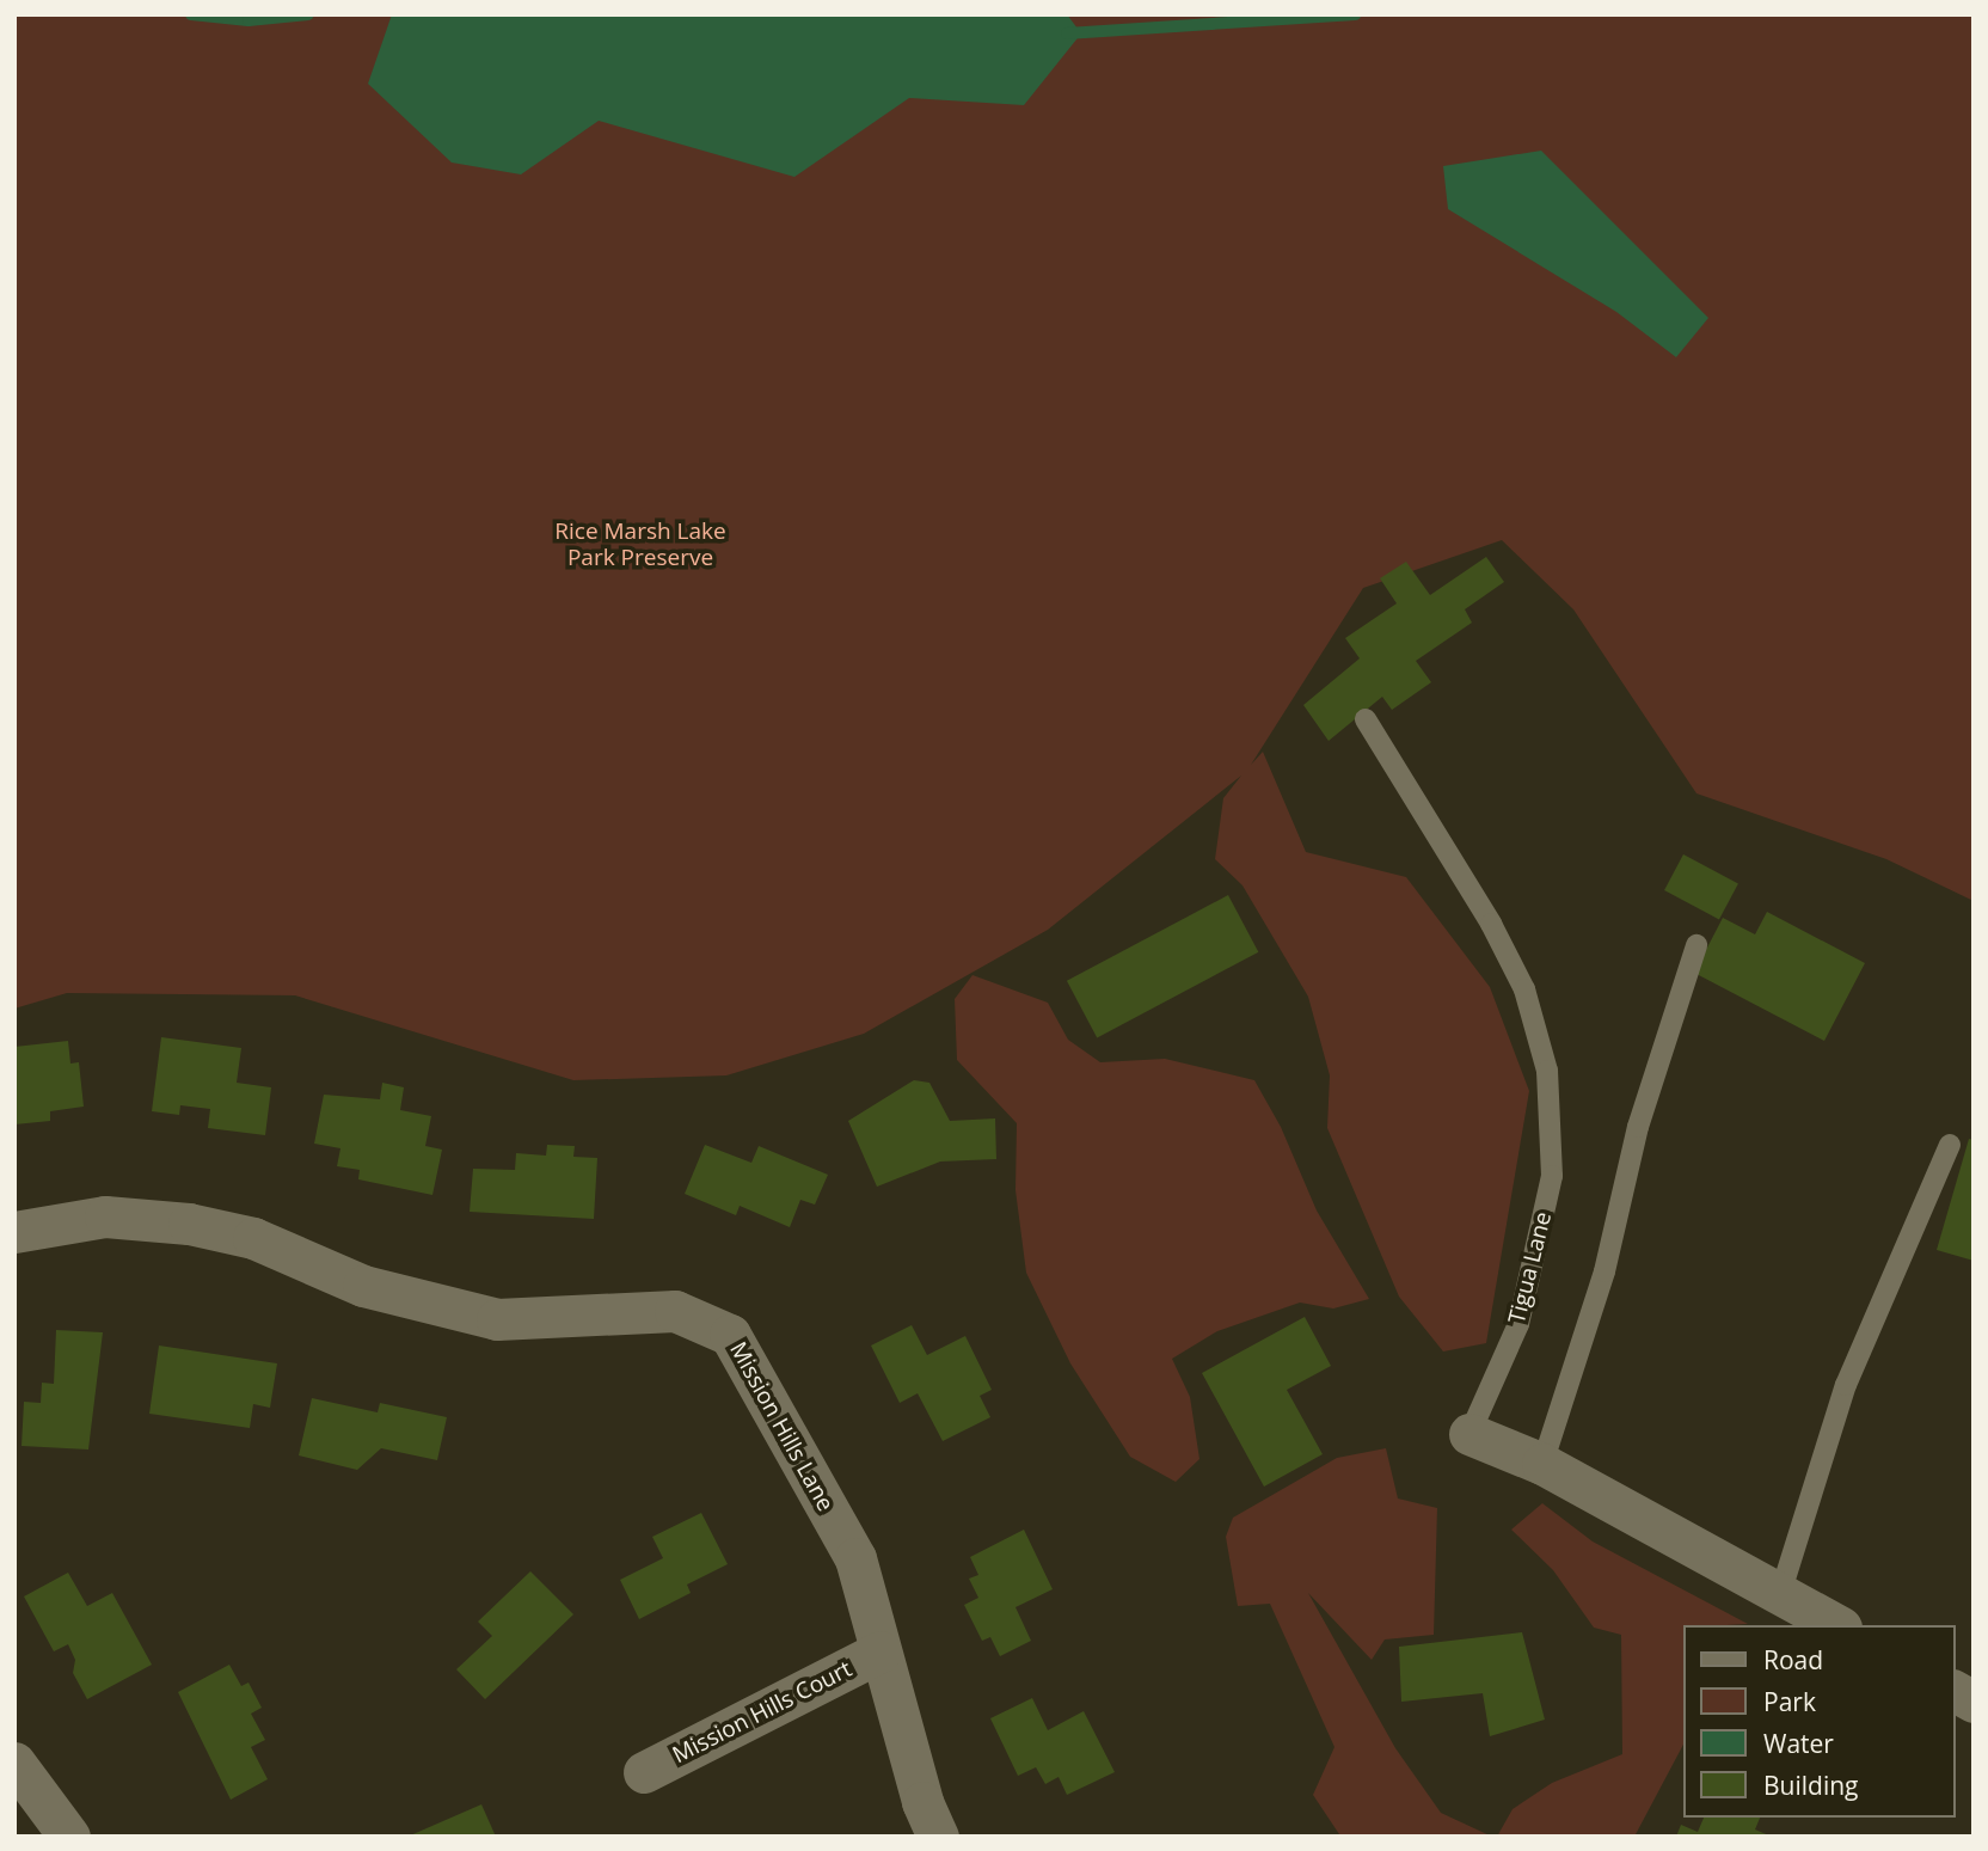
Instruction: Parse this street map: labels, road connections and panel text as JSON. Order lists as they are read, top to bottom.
{
  "streets": {
    "street": ["Tigua Lane", "Mission Hills Lane", "Mission Hills Court"]
  },
  "crossings": [
    ["Mission Hills Lane", "Mission Hills Court"]
  ],
  "parks": ["Rice Marsh Lake Park Preserve"],
  "legend": [
    "Road",
    "Park",
    "Water",
    "Building"
  ]
}
